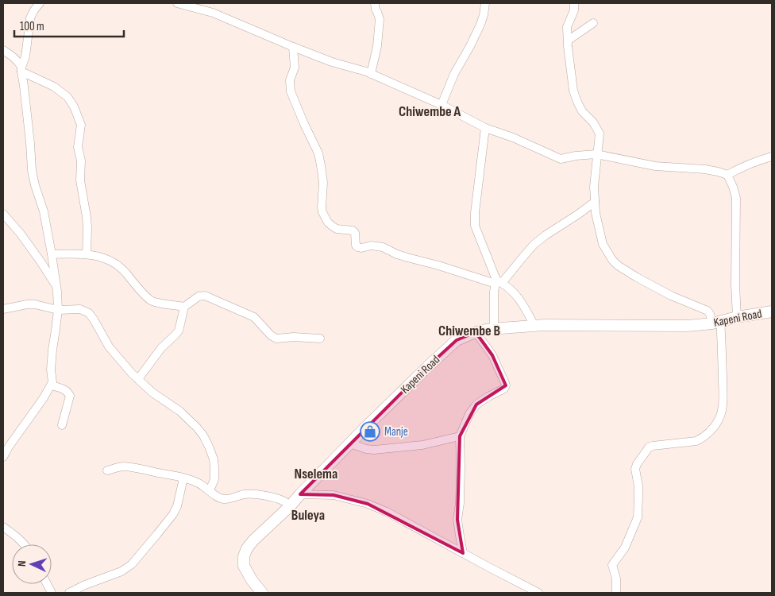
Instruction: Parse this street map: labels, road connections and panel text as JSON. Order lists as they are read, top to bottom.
{
  "streets": {
    "main road": ["Kapeni Road"]
  },
  "districts": [
    "Chiwembe A",
    "Chiwembe B",
    "Nselema",
    "Buleya"
  ],
  "places": {
    "shop": ["Manje"]
  },
  "scale_bar": "100 m",
  "north": "left"
}
